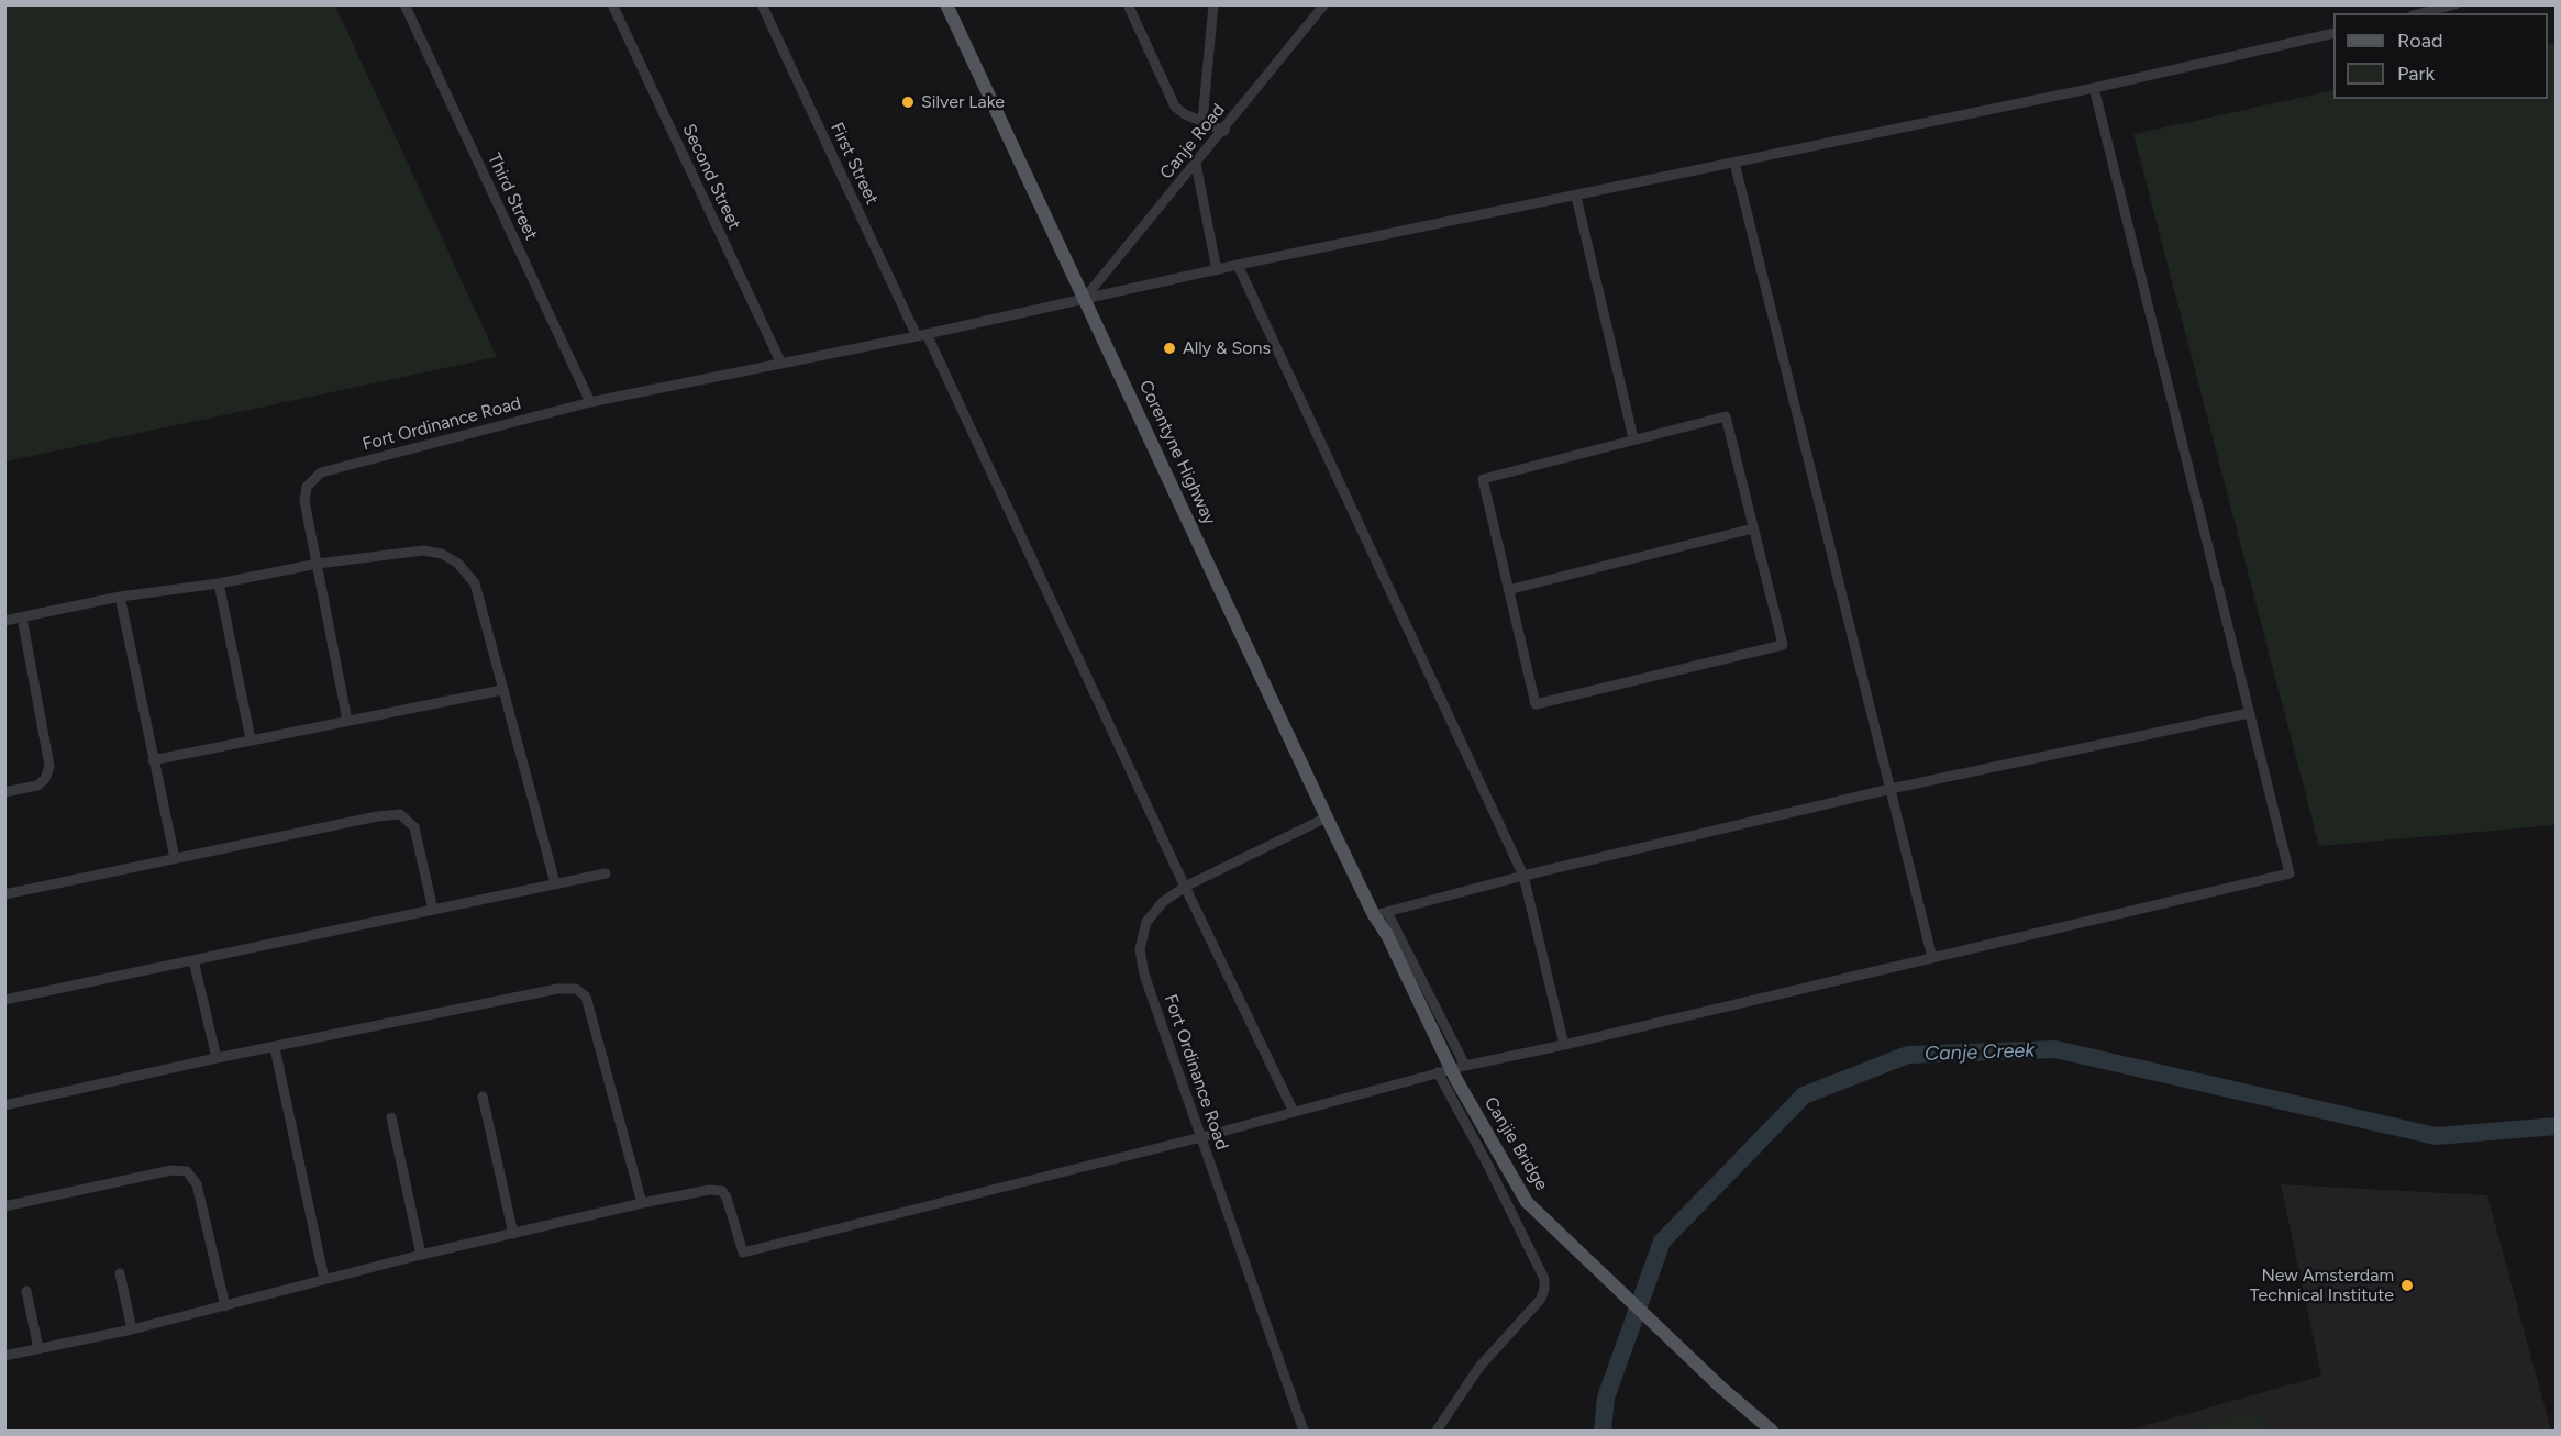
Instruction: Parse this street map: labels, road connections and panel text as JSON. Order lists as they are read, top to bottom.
{
  "streets": {
    "main road": ["Corentyne Highway", "Canjie Bridge"],
    "street": [
      "Canje Road",
      "First Street",
      "Second Street",
      "Third Street",
      "Fort Ordinance Road"
    ]
  },
  "crossings": [
    ["Canje Road", "Fort Ordinance Road"],
    ["Canje Road", "Corentyne Highway"],
    ["First Street", "Fort Ordinance Road"],
    ["Second Street", "Fort Ordinance Road"],
    ["Third Street", "Fort Ordinance Road"],
    ["Fort Ordinance Road", "Corentyne Highway"],
    ["Corentyne Highway", "Canjie Bridge"]
  ],
  "water": ["Canje Creek"],
  "places": ["Silver Lake", "Ally & Sons", "New Amsterdam Technical Institute"],
  "legend": ["Road", "Park"]
}
